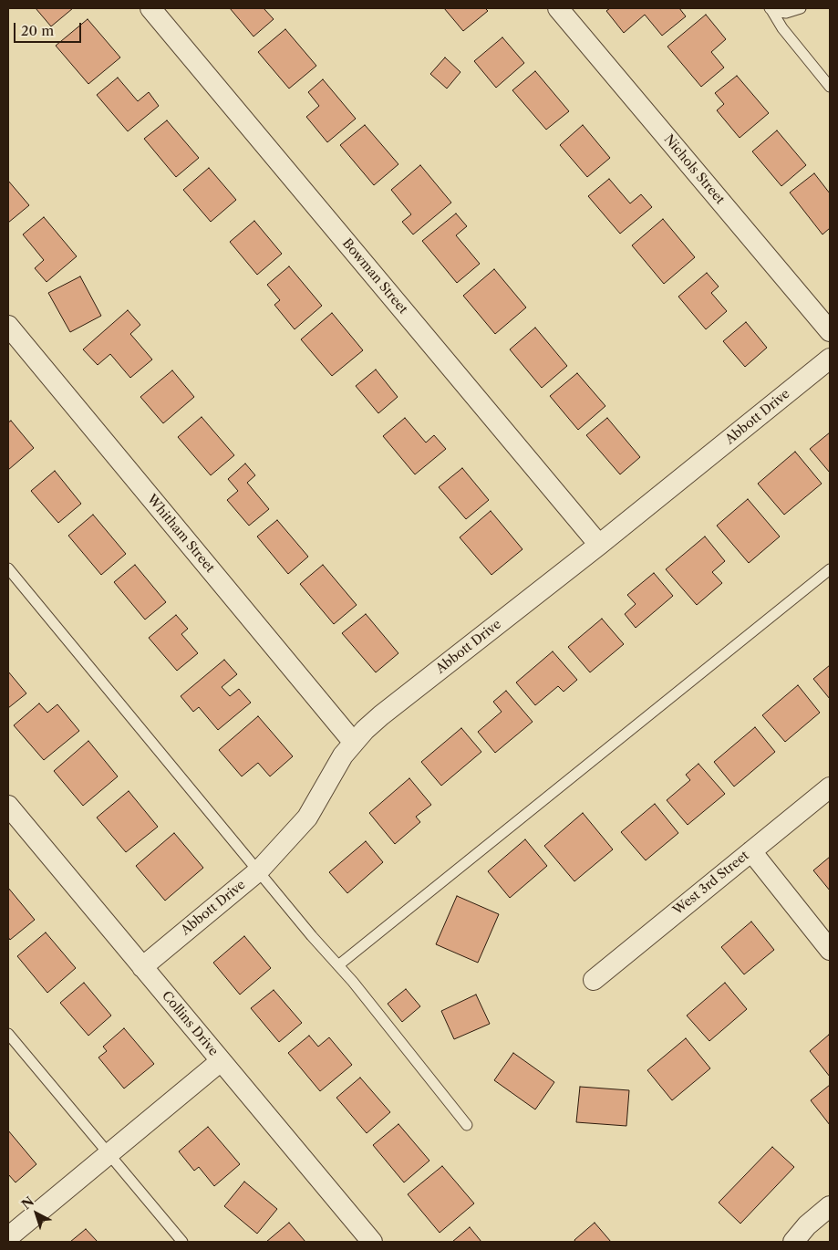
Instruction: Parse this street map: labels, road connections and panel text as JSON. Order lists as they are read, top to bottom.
{
  "streets": {
    "street": [
      "Nichols Street",
      "Bowman Street",
      "Abbott Drive",
      "Whitham Street",
      "West 3rd Street",
      "Collins Drive"
    ]
  },
  "crossings": [
    ["Bowman Street", "Abbott Drive"],
    ["Abbott Drive", "Whitham Street"],
    ["Abbott Drive", "Collins Drive"]
  ],
  "scale_bar": "20 m",
  "north": "top left"
}
